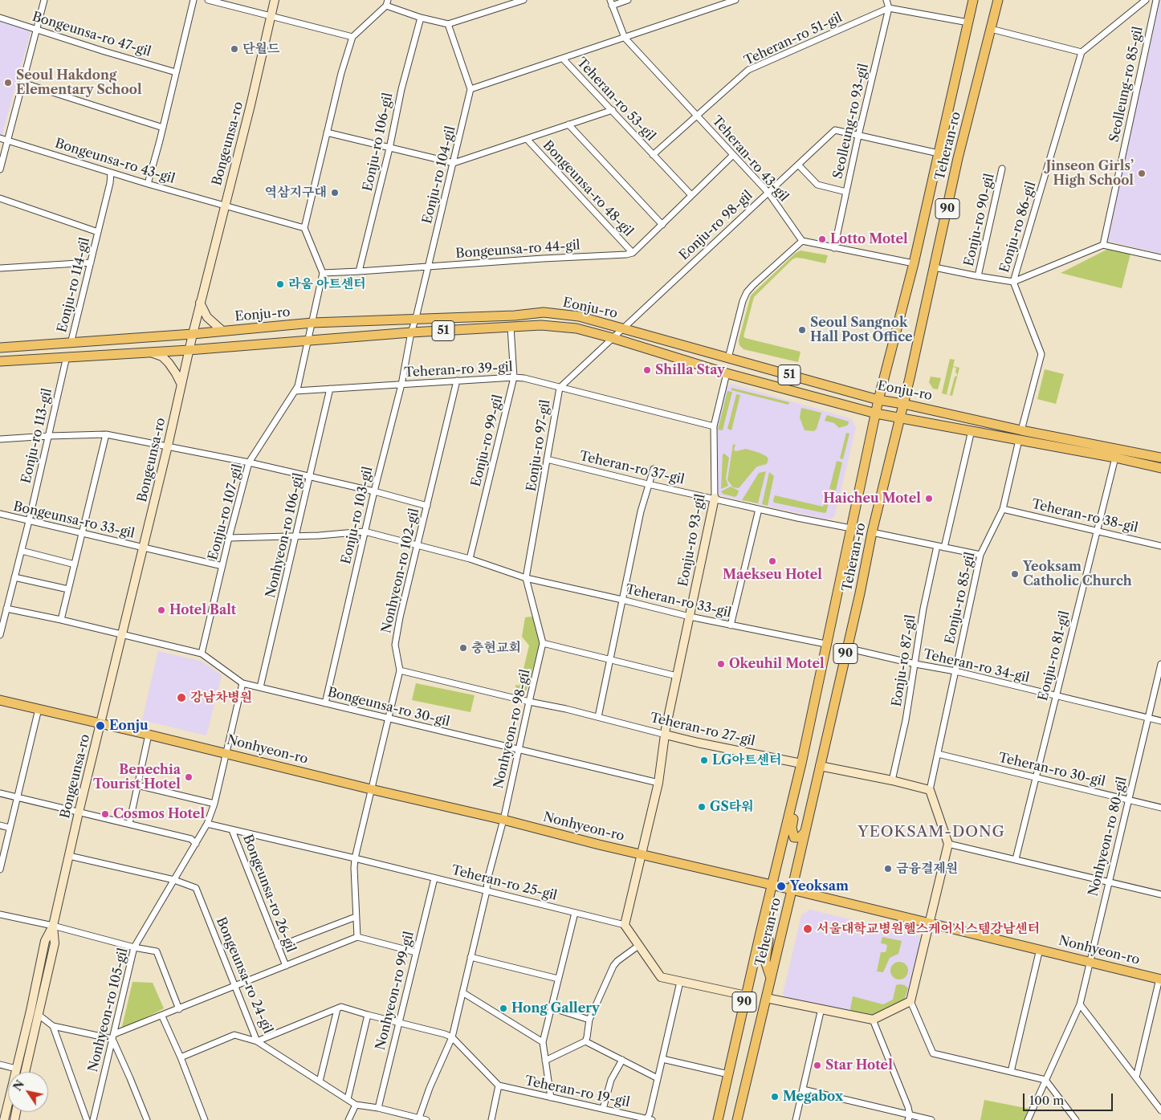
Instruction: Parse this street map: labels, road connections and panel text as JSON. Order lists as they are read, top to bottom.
{
  "streets": {
    "main road": [
      "Bongeunsa-ro",
      "Teheran-ro",
      "90",
      "Eonju-ro",
      "51",
      "Eonju-ro 93-gil",
      "Teheran-ro 27-gil",
      "Nonhyeon-ro"
    ],
    "street": [
      "Bongeunsa-ro 47-gil",
      "Teheran-ro 51-gil",
      "Seolleung-ro 85-gil",
      "Teheran-ro 53-gil",
      "Seolleung-ro 93-gil",
      "Eonju-ro 106-gil",
      "Teheran-ro 43-gil",
      "Bongeunsa-ro 43-gil",
      "Eonju-ro 104-gil",
      "Bongeunsa-ro 48-gil",
      "Eonju-ro 90-gil",
      "Eonju-ro 98-gil",
      "Eonju-ro 86-gil",
      "Bongeunsa-ro 44-gil",
      "Eonju-ro 114-gil",
      "Teheran-ro 39-gil",
      "Eonju-ro 113-gil",
      "Eonju-ro 99-gil",
      "Eonju-ro 97-gil",
      "Teheran-ro 37-gil",
      "Eonju-ro 107-gil",
      "Eonju-ro 103-gil",
      "Teheran-ro 38-gil",
      "Bongeunsa-ro 33-gil",
      "Nonhyeon-ro 106-gil",
      "Nonhyeon-ro 102-gil",
      "Eonju-ro 85-gil",
      "Teheran-ro 33-gil",
      "Eonju-ro 81-gil",
      "Eonju-ro 87-gil",
      "Teheran-ro 34-gil",
      "Bongeunsa-ro 30-gil",
      "Nonhyeon-ro 98-gil",
      "Teheran-ro 30-gil",
      "Nonhyeon-ro 80-gil",
      "Teheran-ro 25-gil",
      "Bongeunsa-ro 26-gil",
      "Bongeunsa-ro 24-gil",
      "Nonhyeon-ro 99-gil",
      "Nonhyeon-ro 105-gil",
      "Teheran-ro 19-gil"
    ]
  },
  "crossings": [
    ["Teheran-ro 51-gil", "Teheran-ro 53-gil"],
    ["Teheran-ro 51-gil", "Seolleung-ro 93-gil"],
    ["Teheran-ro 51-gil", "Teheran-ro 43-gil"],
    ["Teheran-ro 53-gil", "Teheran-ro 43-gil"],
    ["Teheran-ro 53-gil", "Eonju-ro 104-gil"],
    ["Teheran-ro 53-gil", "Bongeunsa-ro 48-gil"],
    ["Seolleung-ro 93-gil", "Eonju-ro 98-gil"],
    ["Eonju-ro 106-gil", "Bongeunsa-ro 44-gil"],
    ["Bongeunsa-ro", "Bongeunsa-ro 43-gil"],
    ["Bongeunsa-ro", "Bongeunsa-ro 44-gil"],
    ["Bongeunsa-ro", "Eonju-ro"],
    ["Bongeunsa-ro", "Eonju-ro 107-gil"],
    ["Bongeunsa-ro", "Bongeunsa-ro 33-gil"],
    ["Bongeunsa-ro", "Bongeunsa-ro 30-gil"],
    ["Bongeunsa-ro", "Nonhyeon-ro"],
    ["Bongeunsa-ro", "Bongeunsa-ro 24-gil"],
    ["Teheran-ro", "Eonju-ro"],
    ["Teheran-ro", "Teheran-ro 37-gil"],
    ["Teheran-ro", "Teheran-ro 33-gil"],
    ["Teheran-ro", "Teheran-ro 34-gil"],
    ["Teheran-ro", "Teheran-ro 27-gil"],
    ["Teheran-ro", "Nonhyeon-ro"],
    ["Teheran-ro 43-gil", "Eonju-ro 98-gil"],
    ["Bongeunsa-ro 43-gil", "Bongeunsa-ro 44-gil"],
    ["Bongeunsa-ro 43-gil", "Eonju-ro 114-gil"],
    ["Bongeunsa-ro 43-gil", "Eonju-ro"],
    ["Bongeunsa-ro 43-gil", "Eonju-ro 107-gil"],
    ["Eonju-ro 104-gil", "Bongeunsa-ro 48-gil"],
    ["Eonju-ro 104-gil", "Bongeunsa-ro 44-gil"],
    ["Eonju-ro 104-gil", "Eonju-ro"],
    ["Eonju-ro 104-gil", "Eonju-ro 103-gil"],
    ["Bongeunsa-ro 48-gil", "Bongeunsa-ro 44-gil"],
    ["Eonju-ro 98-gil", "Eonju-ro"],
    ["Eonju-ro 98-gil", "Eonju-ro 97-gil"],
    ["Eonju-ro 86-gil", "Eonju-ro"],
    ["Bongeunsa-ro 44-gil", "Eonju-ro"],
    ["Bongeunsa-ro 44-gil", "Eonju-ro 107-gil"],
    ["Eonju-ro 114-gil", "Eonju-ro"],
    ["Eonju-ro", "Eonju-ro 113-gil"],
    ["Eonju-ro", "Eonju-ro 99-gil"],
    ["Eonju-ro", "Eonju-ro 97-gil"],
    ["Eonju-ro", "Eonju-ro 107-gil"],
    ["Eonju-ro", "Eonju-ro 103-gil"],
    ["Eonju-ro", "Eonju-ro 93-gil"],
    ["Eonju-ro", "Eonju-ro 85-gil"],
    ["Eonju-ro", "Eonju-ro 81-gil"],
    ["Teheran-ro 39-gil", "Eonju-ro 99-gil"],
    ["Teheran-ro 39-gil", "Eonju-ro 97-gil"],
    ["Teheran-ro 39-gil", "Eonju-ro 107-gil"],
    ["Teheran-ro 39-gil", "Eonju-ro 103-gil"],
    ["Teheran-ro 39-gil", "Nonhyeon-ro 106-gil"],
    ["Teheran-ro 39-gil", "Eonju-ro 93-gil"],
    ["Teheran-ro 39-gil", "Nonhyeon-ro 102-gil"],
    ["Eonju-ro 113-gil", "Bongeunsa-ro 33-gil"],
    ["Eonju-ro 113-gil", "Bongeunsa-ro 30-gil"],
    ["Eonju-ro 99-gil", "Teheran-ro 33-gil"],
    ["Eonju-ro 97-gil", "Teheran-ro 37-gil"],
    ["Eonju-ro 97-gil", "Teheran-ro 33-gil"],
    ["Eonju-ro 97-gil", "Nonhyeon-ro 98-gil"],
    ["Teheran-ro 37-gil", "Eonju-ro 93-gil"],
    ["Eonju-ro 107-gil", "Bongeunsa-ro 33-gil"],
    ["Eonju-ro 107-gil", "Teheran-ro 33-gil"],
    ["Eonju-ro 107-gil", "Bongeunsa-ro 30-gil"],
    ["Eonju-ro 103-gil", "Teheran-ro 33-gil"],
    ["Eonju-ro 103-gil", "Bongeunsa-ro 30-gil"],
    ["Teheran-ro 38-gil", "Eonju-ro 85-gil"],
    ["Teheran-ro 38-gil", "Eonju-ro 81-gil"],
    ["Nonhyeon-ro 106-gil", "Teheran-ro 33-gil"],
    ["Nonhyeon-ro 106-gil", "Bongeunsa-ro 30-gil"],
    ["Eonju-ro 93-gil", "Teheran-ro 33-gil"],
    ["Eonju-ro 93-gil", "Bongeunsa-ro 30-gil"],
    ["Eonju-ro 93-gil", "Teheran-ro 27-gil"],
    ["Eonju-ro 93-gil", "Nonhyeon-ro"],
    ["Eonju-ro 93-gil", "Teheran-ro 25-gil"],
    ["Nonhyeon-ro 102-gil", "Teheran-ro 33-gil"],
    ["Nonhyeon-ro 102-gil", "Bongeunsa-ro 30-gil"],
    ["Nonhyeon-ro 102-gil", "Teheran-ro 27-gil"],
    ["Nonhyeon-ro 102-gil", "Nonhyeon-ro"],
    ["Nonhyeon-ro 102-gil", "Teheran-ro 25-gil"],
    ["Nonhyeon-ro 102-gil", "Bongeunsa-ro 26-gil"],
    ["Eonju-ro 85-gil", "Teheran-ro 34-gil"],
    ["Eonju-ro 85-gil", "Teheran-ro 30-gil"],
    ["Teheran-ro 33-gil", "Nonhyeon-ro 98-gil"],
    ["Eonju-ro 81-gil", "Teheran-ro 34-gil"],
    ["Eonju-ro 81-gil", "Teheran-ro 30-gil"],
    ["Eonju-ro 87-gil", "Teheran-ro 34-gil"],
    ["Teheran-ro 34-gil", "Nonhyeon-ro 80-gil"],
    ["Bongeunsa-ro 30-gil", "Nonhyeon-ro 98-gil"],
    ["Nonhyeon-ro 98-gil", "Teheran-ro 27-gil"],
    ["Nonhyeon-ro 98-gil", "Nonhyeon-ro"],
    ["Nonhyeon-ro 98-gil", "Teheran-ro 25-gil"],
    ["Nonhyeon-ro 98-gil", "Bongeunsa-ro 24-gil"],
    ["Nonhyeon-ro", "Nonhyeon-ro 80-gil"],
    ["Nonhyeon-ro", "Nonhyeon-ro 105-gil"],
    ["Teheran-ro 30-gil", "Nonhyeon-ro 80-gil"],
    ["Teheran-ro 25-gil", "Bongeunsa-ro 26-gil"],
    ["Teheran-ro 25-gil", "Nonhyeon-ro 99-gil"],
    ["Bongeunsa-ro 26-gil", "Nonhyeon-ro 105-gil"],
    ["Bongeunsa-ro 24-gil", "Nonhyeon-ro 99-gil"],
    ["Bongeunsa-ro 24-gil", "Nonhyeon-ro 105-gil"]
  ],
  "districts": ["YEOKSAM-DONG"],
  "places": [
    "단월드",
    "Seoul Hakdong Elementary School",
    "Jinseon Girls’ High School",
    "역삼지구대",
    "Lotto Motel",
    "라움 아트센터",
    "Seoul Sangnok Hall Post Office",
    "Shilla Stay",
    "Haicheu Motel",
    "Maekseu Hotel",
    "Yeoksam Catholic Church",
    "Hotel Balt",
    "충현교회",
    "Okeuhil Motel",
    "강남차병원",
    "Eonju",
    "LG아트센터",
    "Benechia Tourist Hotel",
    "GS타워",
    "Cosmos Hotel",
    "금융결제원",
    "Yeoksam",
    "서울대학교병원헬스케어시스템강남센터",
    "Hong Gallery",
    "Star Hotel",
    "Megabox"
  ],
  "scale_bar": "100 m",
  "north": "top left"
}
